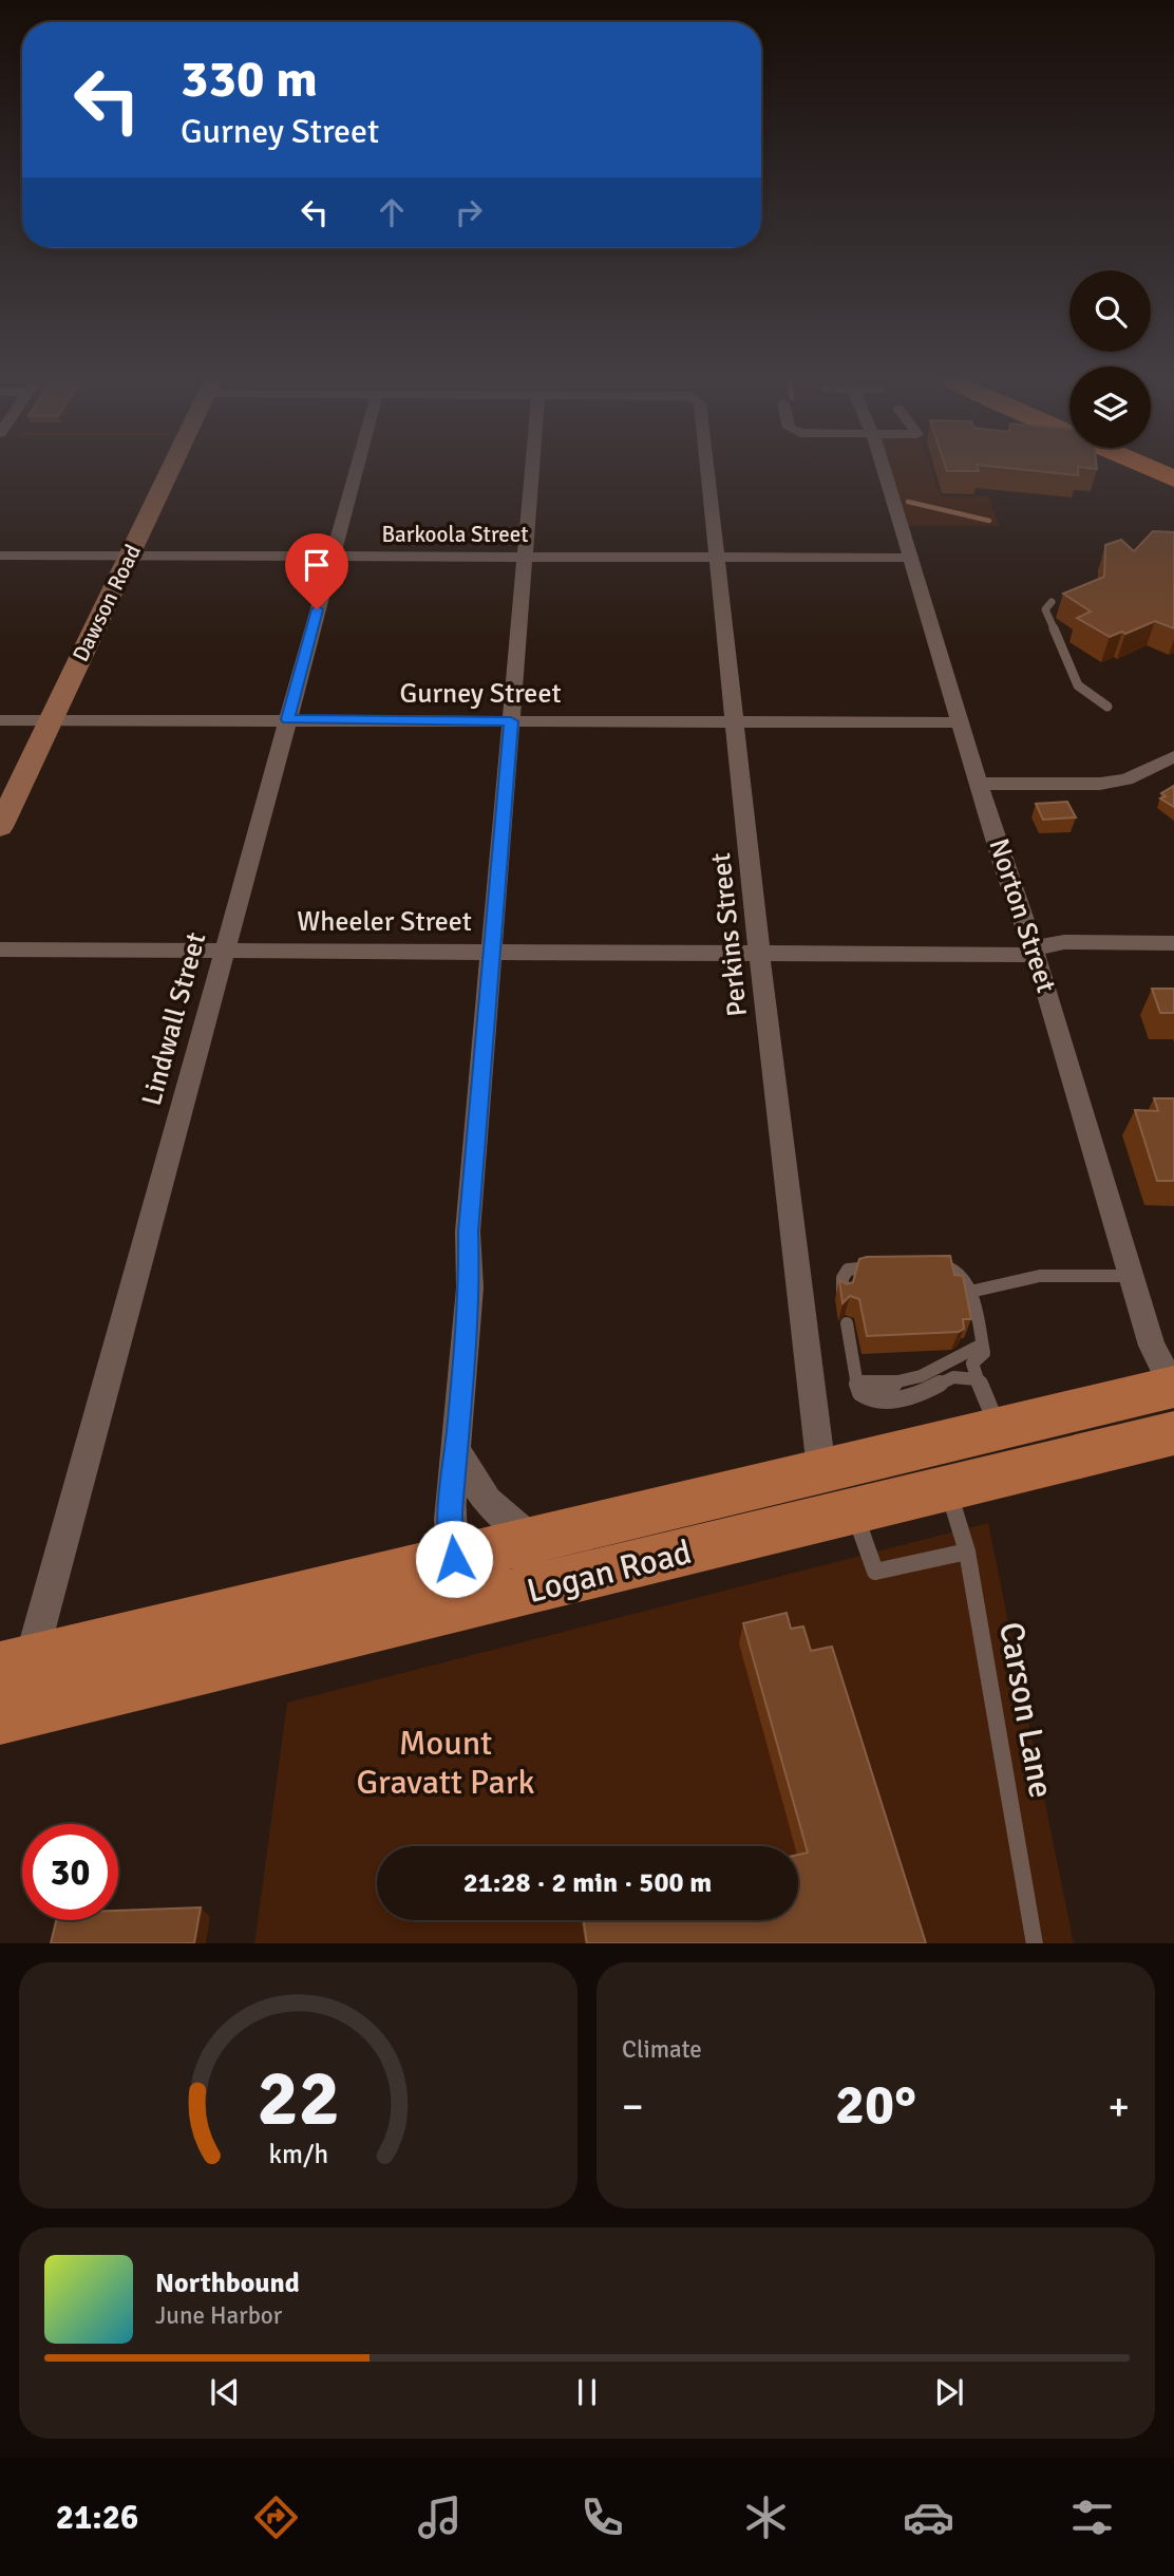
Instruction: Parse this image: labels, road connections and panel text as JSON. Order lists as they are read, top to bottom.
{
  "streets": {
    "main road": ["Dawson Road", "Logan Road"],
    "street": [
      "Barkoola Street",
      "Gurney Street",
      "Norton Street",
      "Wheeler Street",
      "Perkins Street",
      "Lindwall Street"
    ],
    "lane": ["Carson Lane"]
  },
  "crossings": [
    ["Barkoola Street", "Dawson Road"],
    ["Barkoola Street", "Norton Street"],
    ["Barkoola Street", "Perkins Street"],
    ["Barkoola Street", "Lindwall Street"],
    ["Dawson Road", "Gurney Street"],
    ["Gurney Street", "Norton Street"],
    ["Gurney Street", "Perkins Street"],
    ["Gurney Street", "Lindwall Street"],
    ["Norton Street", "Wheeler Street"],
    ["Norton Street", "Logan Road"],
    ["Wheeler Street", "Perkins Street"],
    ["Wheeler Street", "Lindwall Street"],
    ["Perkins Street", "Logan Road"],
    ["Lindwall Street", "Logan Road"],
    ["Logan Road", "Carson Lane"]
  ],
  "parks": ["Mount Gravatt Park"],
  "page": {
    "turn": ["330 m", "Gurney Street"],
    "limit": "30",
    "trip": "21:28 · 2 min · 500 m",
    "tile": "Climate",
    "heat": ["−", "20°", "+"],
    "song": ["Northbound", "June Harbor"],
    "tabs": "21:26",
    "gauge": ["22", "km/h"]
  }
}
